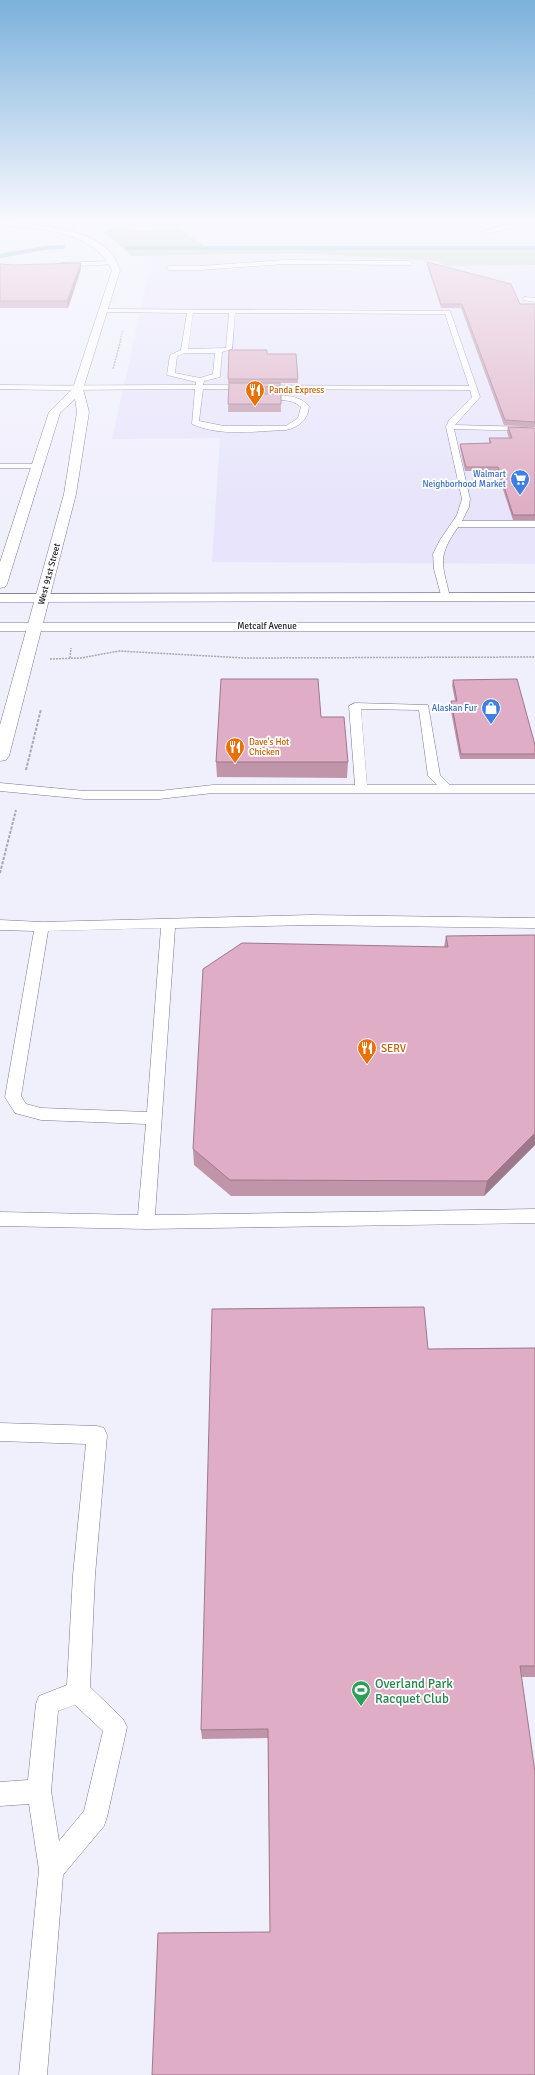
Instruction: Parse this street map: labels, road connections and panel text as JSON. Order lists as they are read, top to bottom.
{
  "streets": {
    "street": ["West 91st Street", "Metcalf Avenue"]
  },
  "crossings": [
    ["West 91st Street", "Metcalf Avenue"]
  ],
  "places": {
    "restaurant": ["Panda Express", "Dave's Hot Chicken", "SERV"],
    "supermarket": ["Walmart Neighborhood Market"],
    "shop": ["Alaskan Fur"],
    "sports": ["Overland Park Racquet Club"]
  }
}
